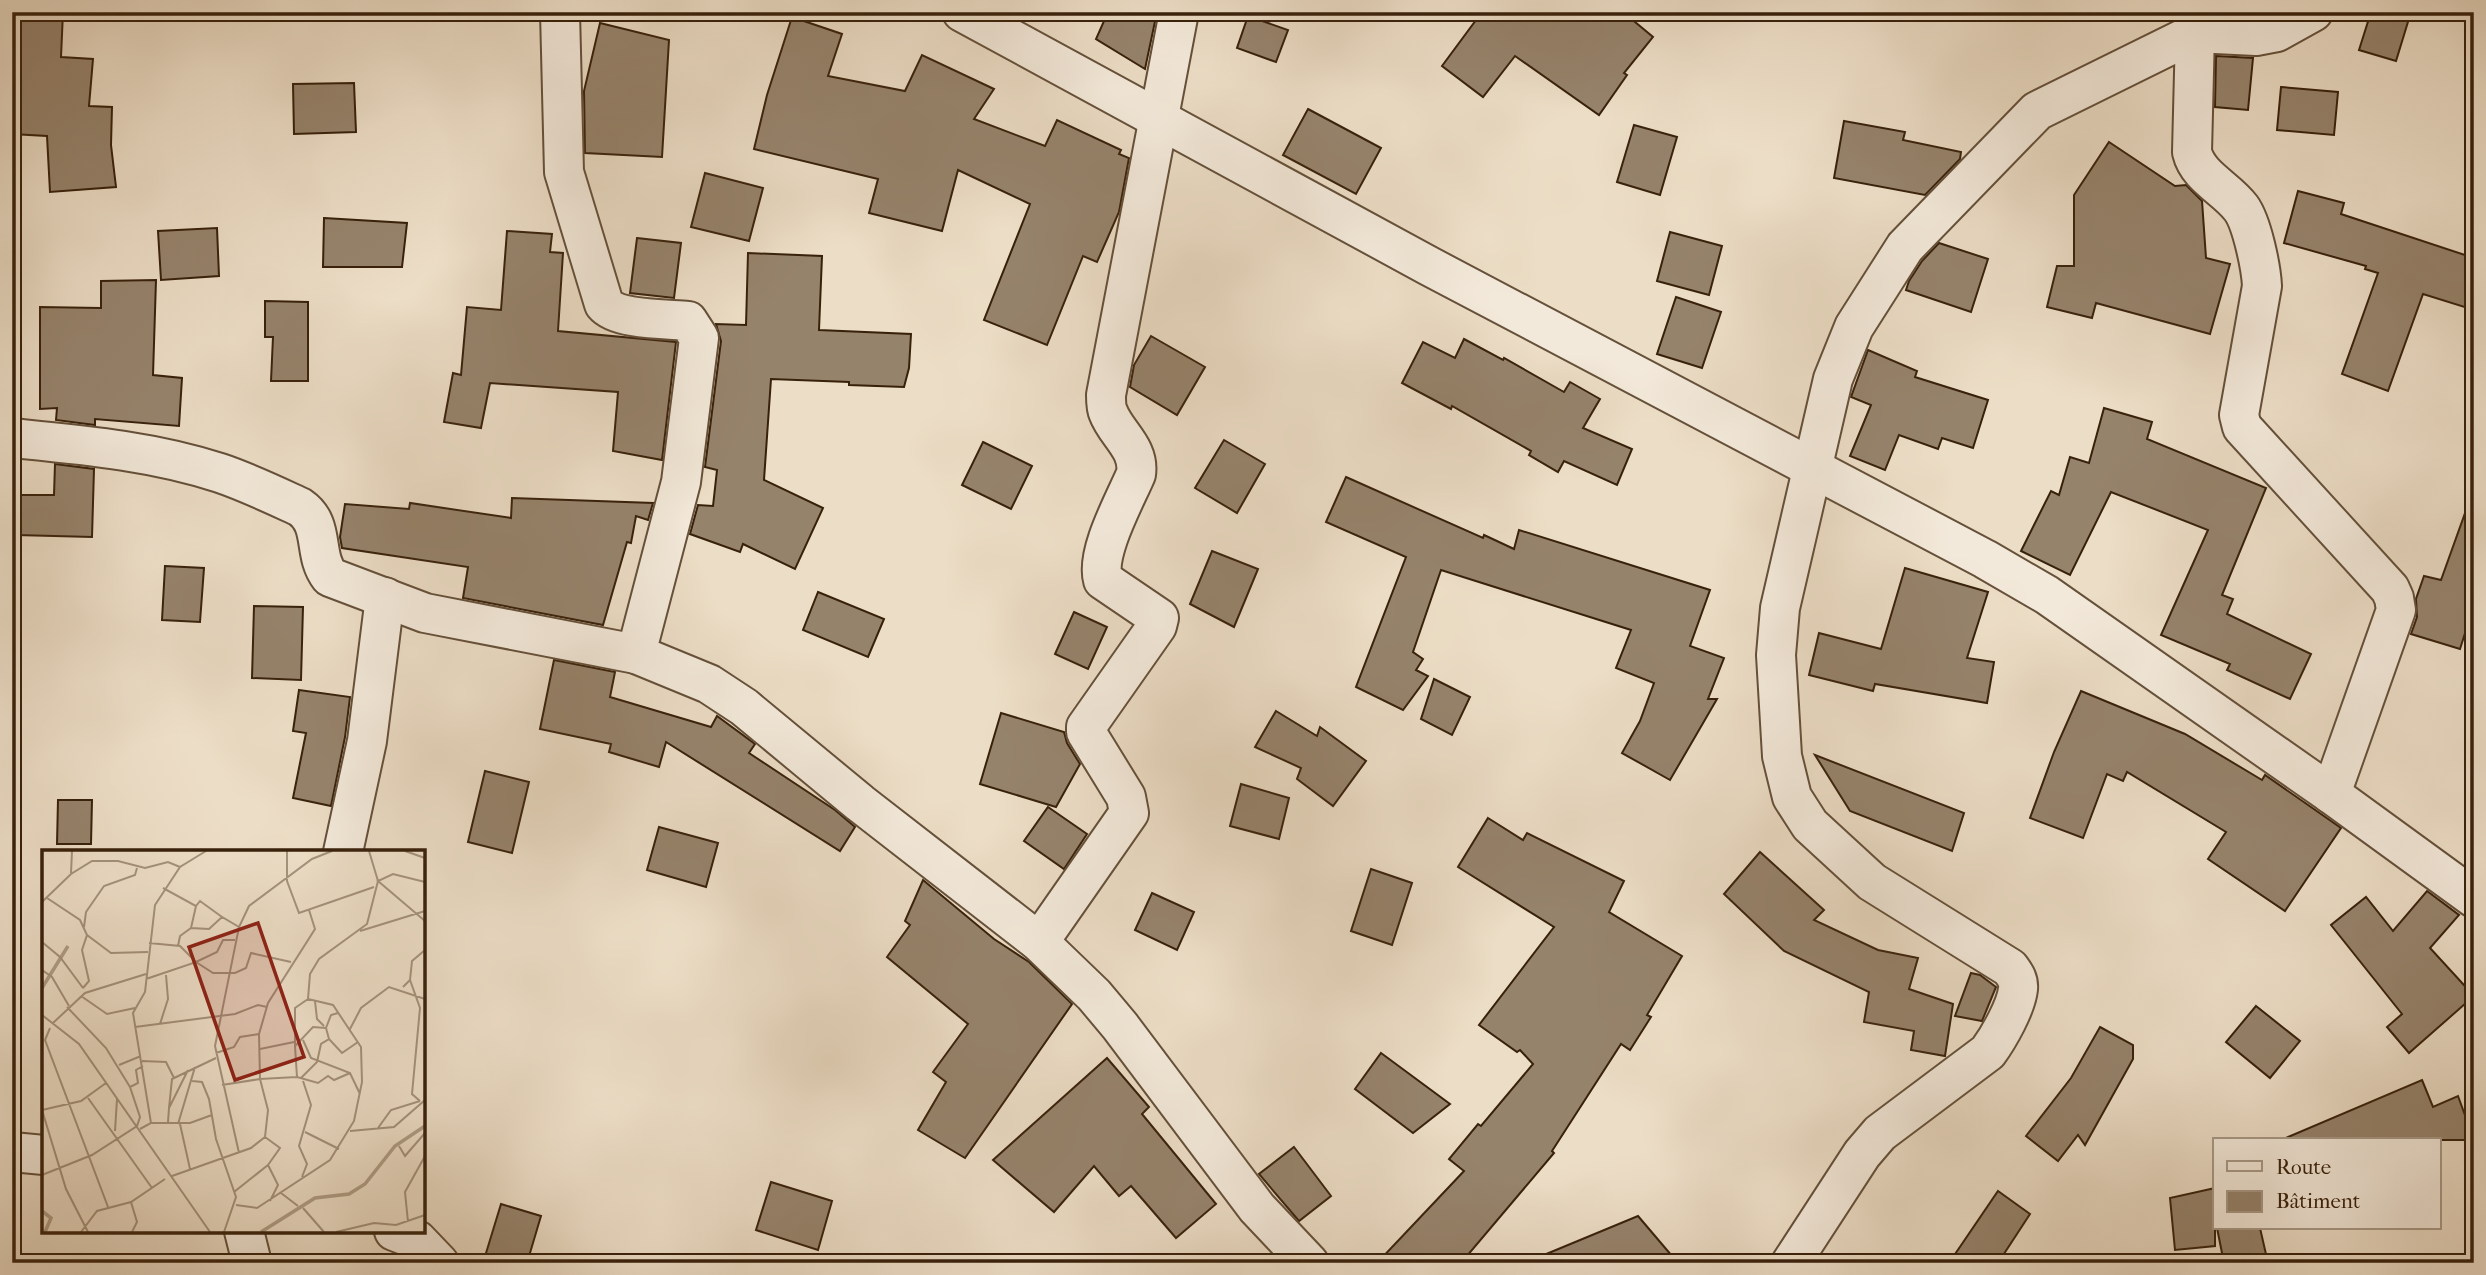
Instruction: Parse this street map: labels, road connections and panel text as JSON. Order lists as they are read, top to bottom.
{
  "legend": ["Route", "Bâtiment"]
}
